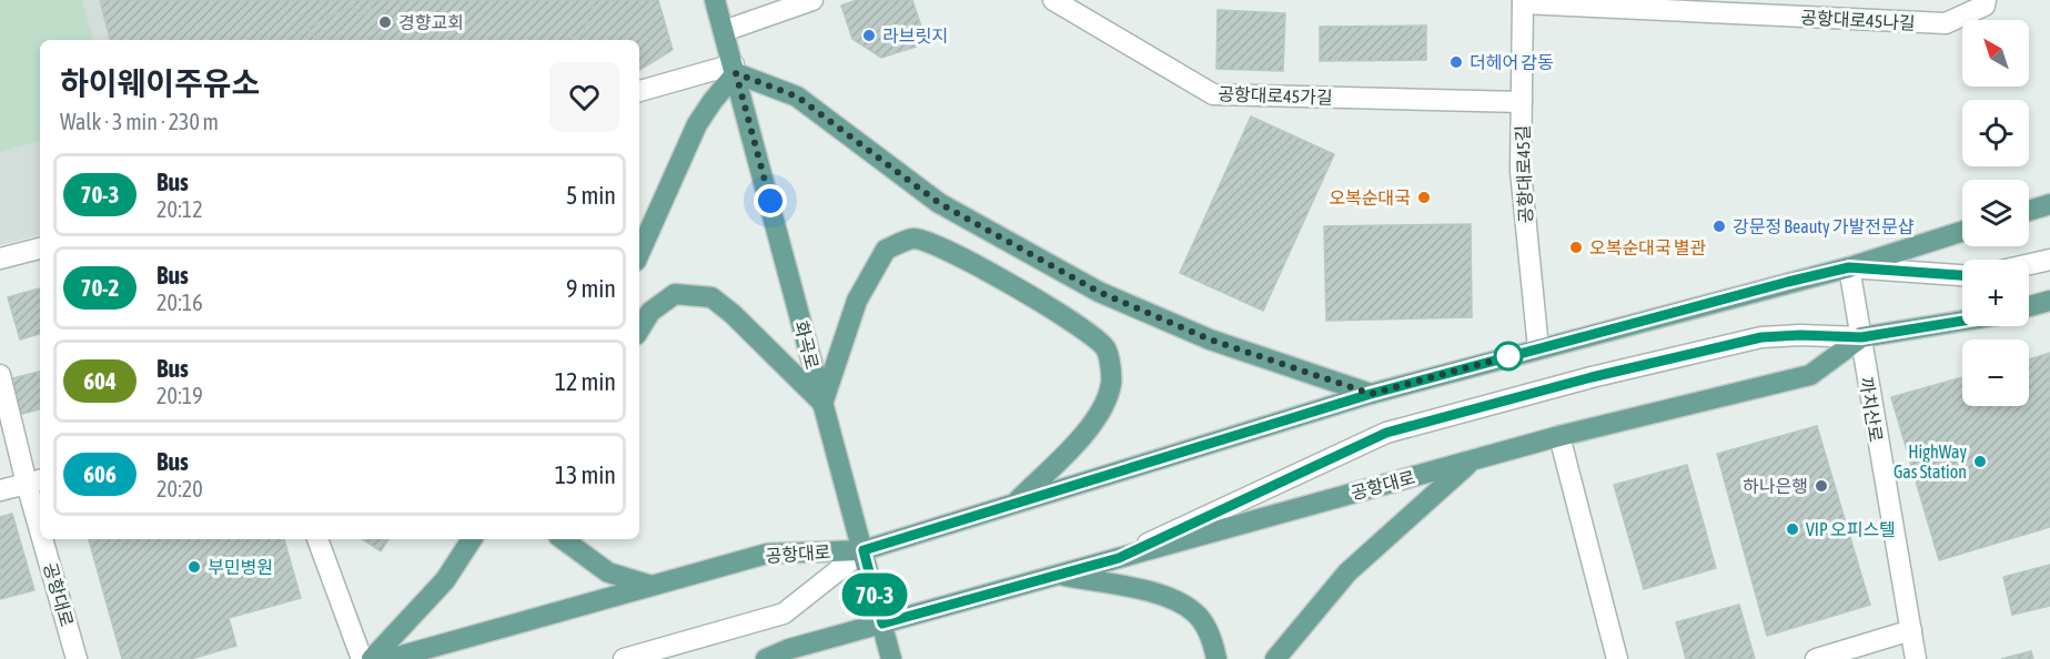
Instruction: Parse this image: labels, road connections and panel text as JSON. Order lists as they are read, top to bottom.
{
  "streets": {
    "main road": ["화곡로", "공항대로"],
    "street": [
      "공항대로45나길",
      "공항대로45가길",
      "공항대로45길",
      "까치산로"
    ]
  },
  "crossings": [
    ["공항대로45나길", "공항대로45길"],
    ["공항대로45가길", "공항대로45길"],
    ["공항대로45길", "공항대로"],
    ["화곡로", "공항대로"],
    ["까치산로", "공항대로"]
  ],
  "places": [
    "경향교회",
    "라브릿지",
    "더헤어 감동",
    "오복순대국",
    "강문정 Beauty 가발전문샵",
    "오복순대국 별관",
    "HighWay Gas Station",
    "하나은행",
    "VIP 오피스텔",
    "부민병원"
  ],
  "lines": ["bus line 70-3"],
  "north": "top left",
  "page": {
    "on_map": "70-3",
    "map_buttons": ["+", "−"],
    "heading": ["하이웨이주유소", "Walk · 3 min · 230 m"],
    "list": [
      {
        "mark": "70-3",
        "name": "Bus",
        "note": "20:12",
        "value": "5 min"
      },
      {
        "mark": "70-2",
        "name": "Bus",
        "note": "20:16",
        "value": "9 min"
      },
      {
        "mark": "604",
        "name": "Bus",
        "note": "20:19",
        "value": "12 min"
      },
      {
        "mark": "606",
        "name": "Bus",
        "note": "20:20",
        "value": "13 min"
      }
    ]
  }
}
